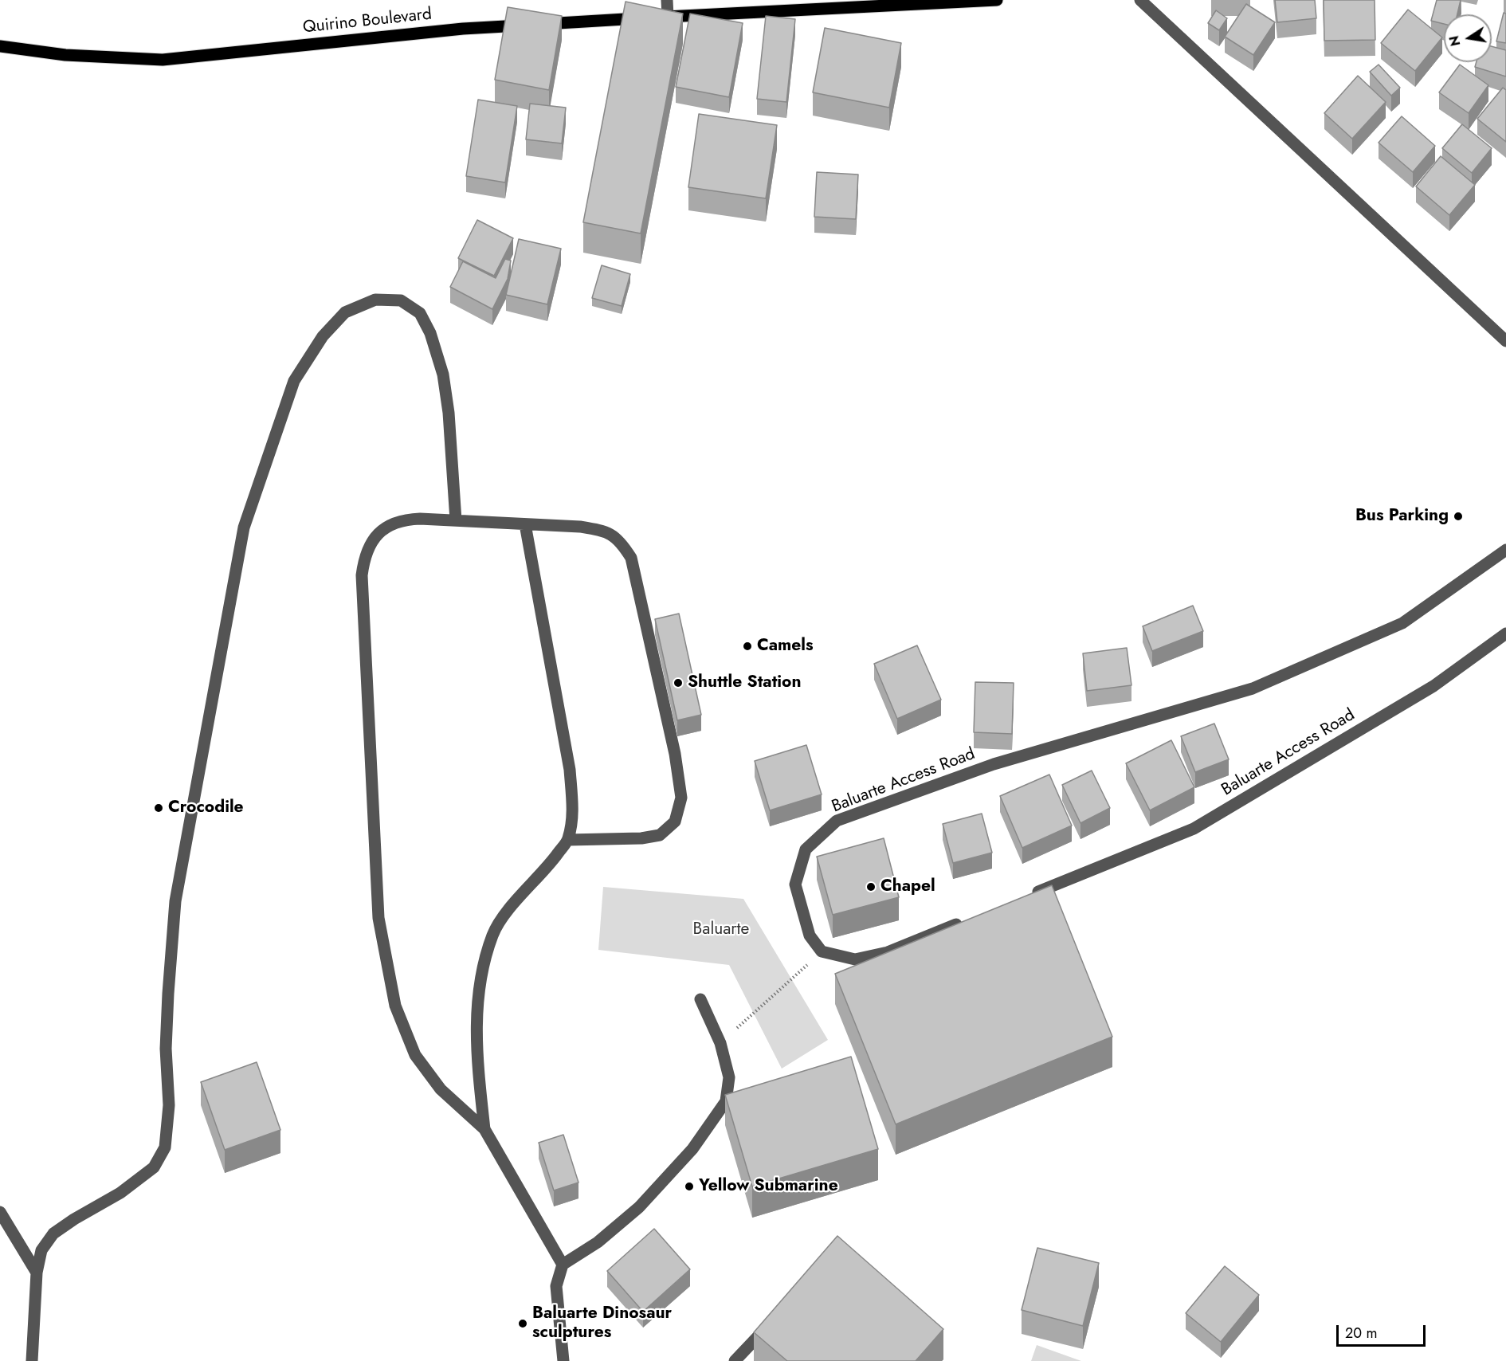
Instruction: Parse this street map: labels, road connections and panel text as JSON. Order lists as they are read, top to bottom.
{
  "streets": {
    "main road": ["Quirino Boulevard"],
    "street": ["Baluarte Access Road"]
  },
  "parks": ["Baluarte"],
  "places": [
    "Bus Parking",
    "Camels",
    "Shuttle Station",
    "Crocodile",
    "Chapel",
    "Yellow Submarine",
    "Baluarte Dinosaur sculptures"
  ],
  "scale_bar": "20 m",
  "north": "left"
}
